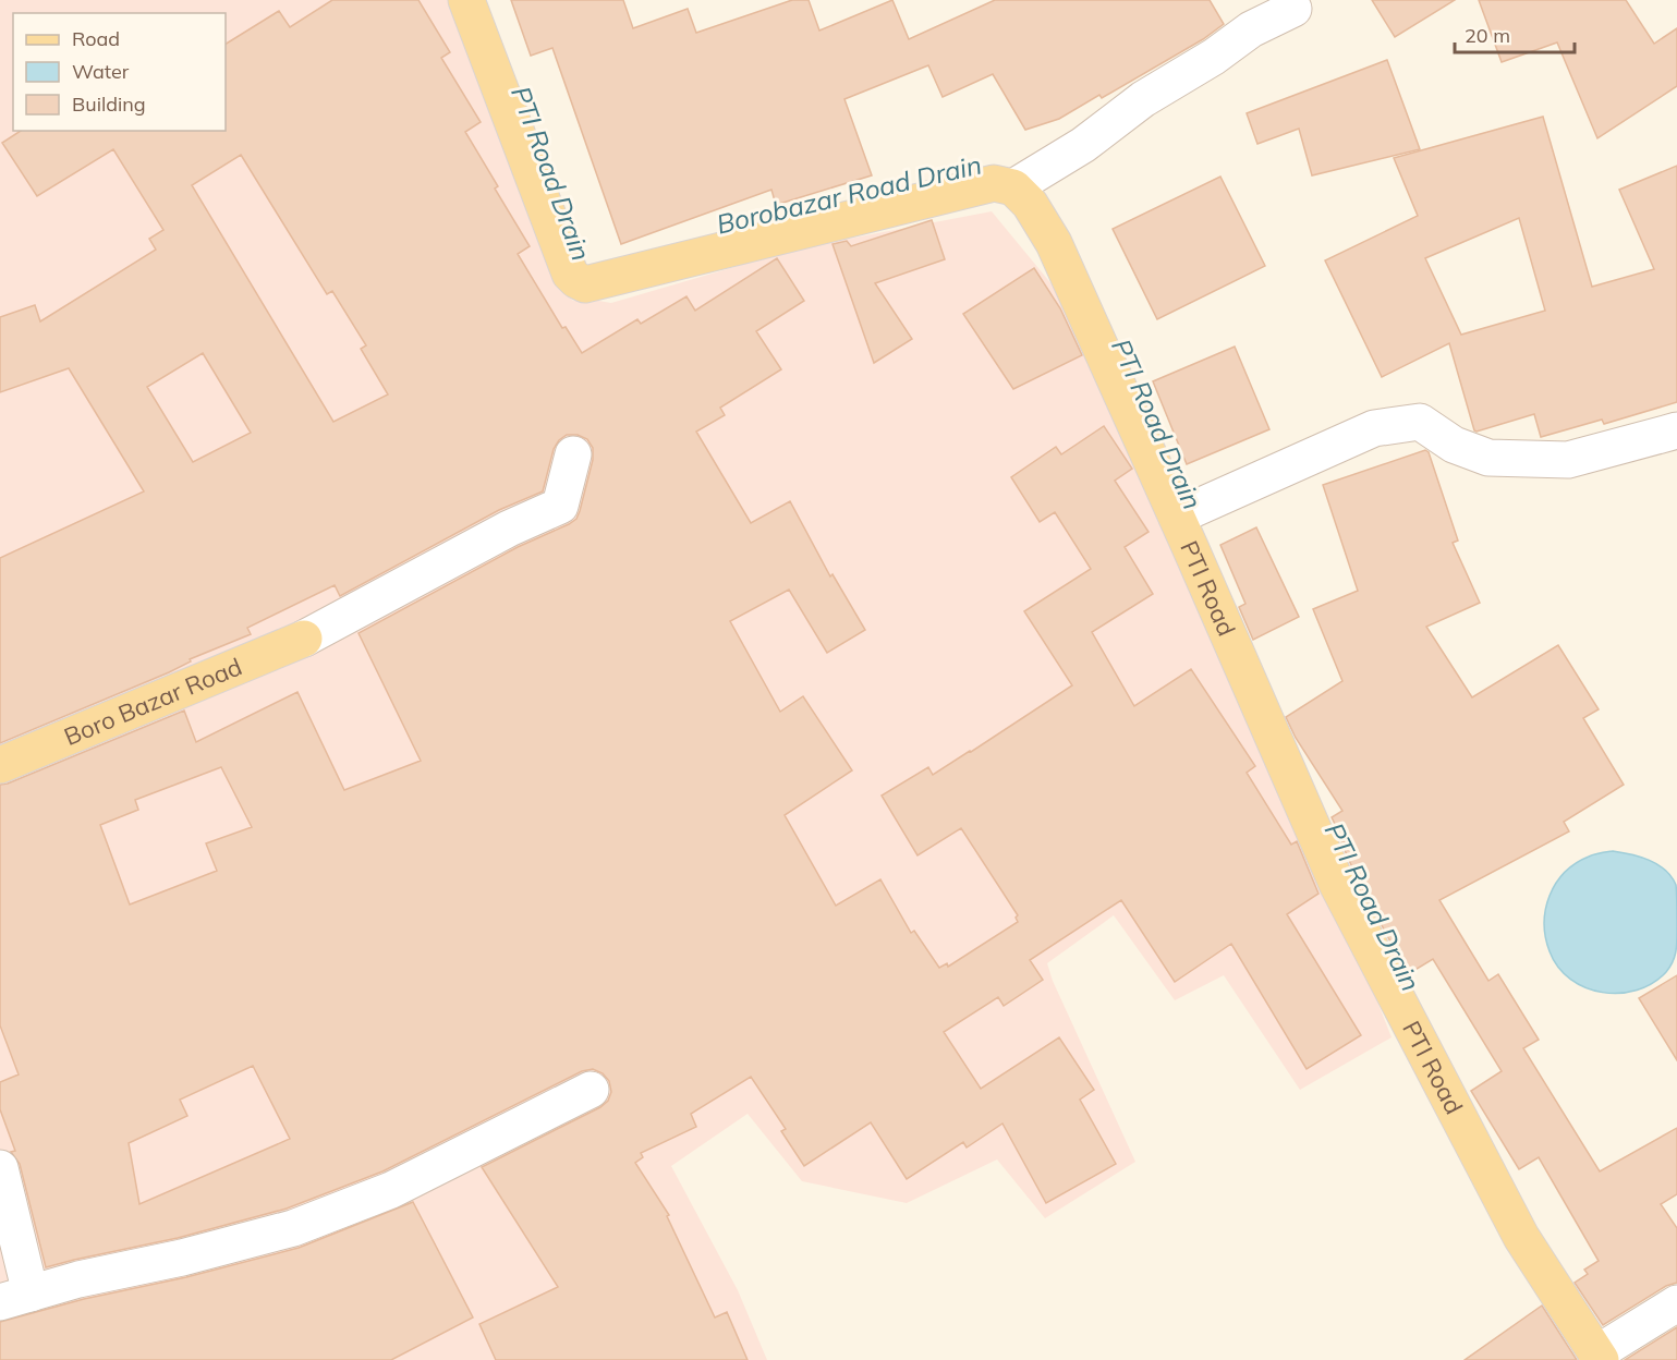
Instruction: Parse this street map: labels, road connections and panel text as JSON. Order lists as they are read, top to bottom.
{
  "streets": {
    "main road": ["PTI Road", "Boro Bazar Road"]
  },
  "water": ["PTI Road Drain", "Borobazar Road Drain"],
  "legend": ["Road", "Water", "Building"],
  "scale_bar": "20 m"
}
